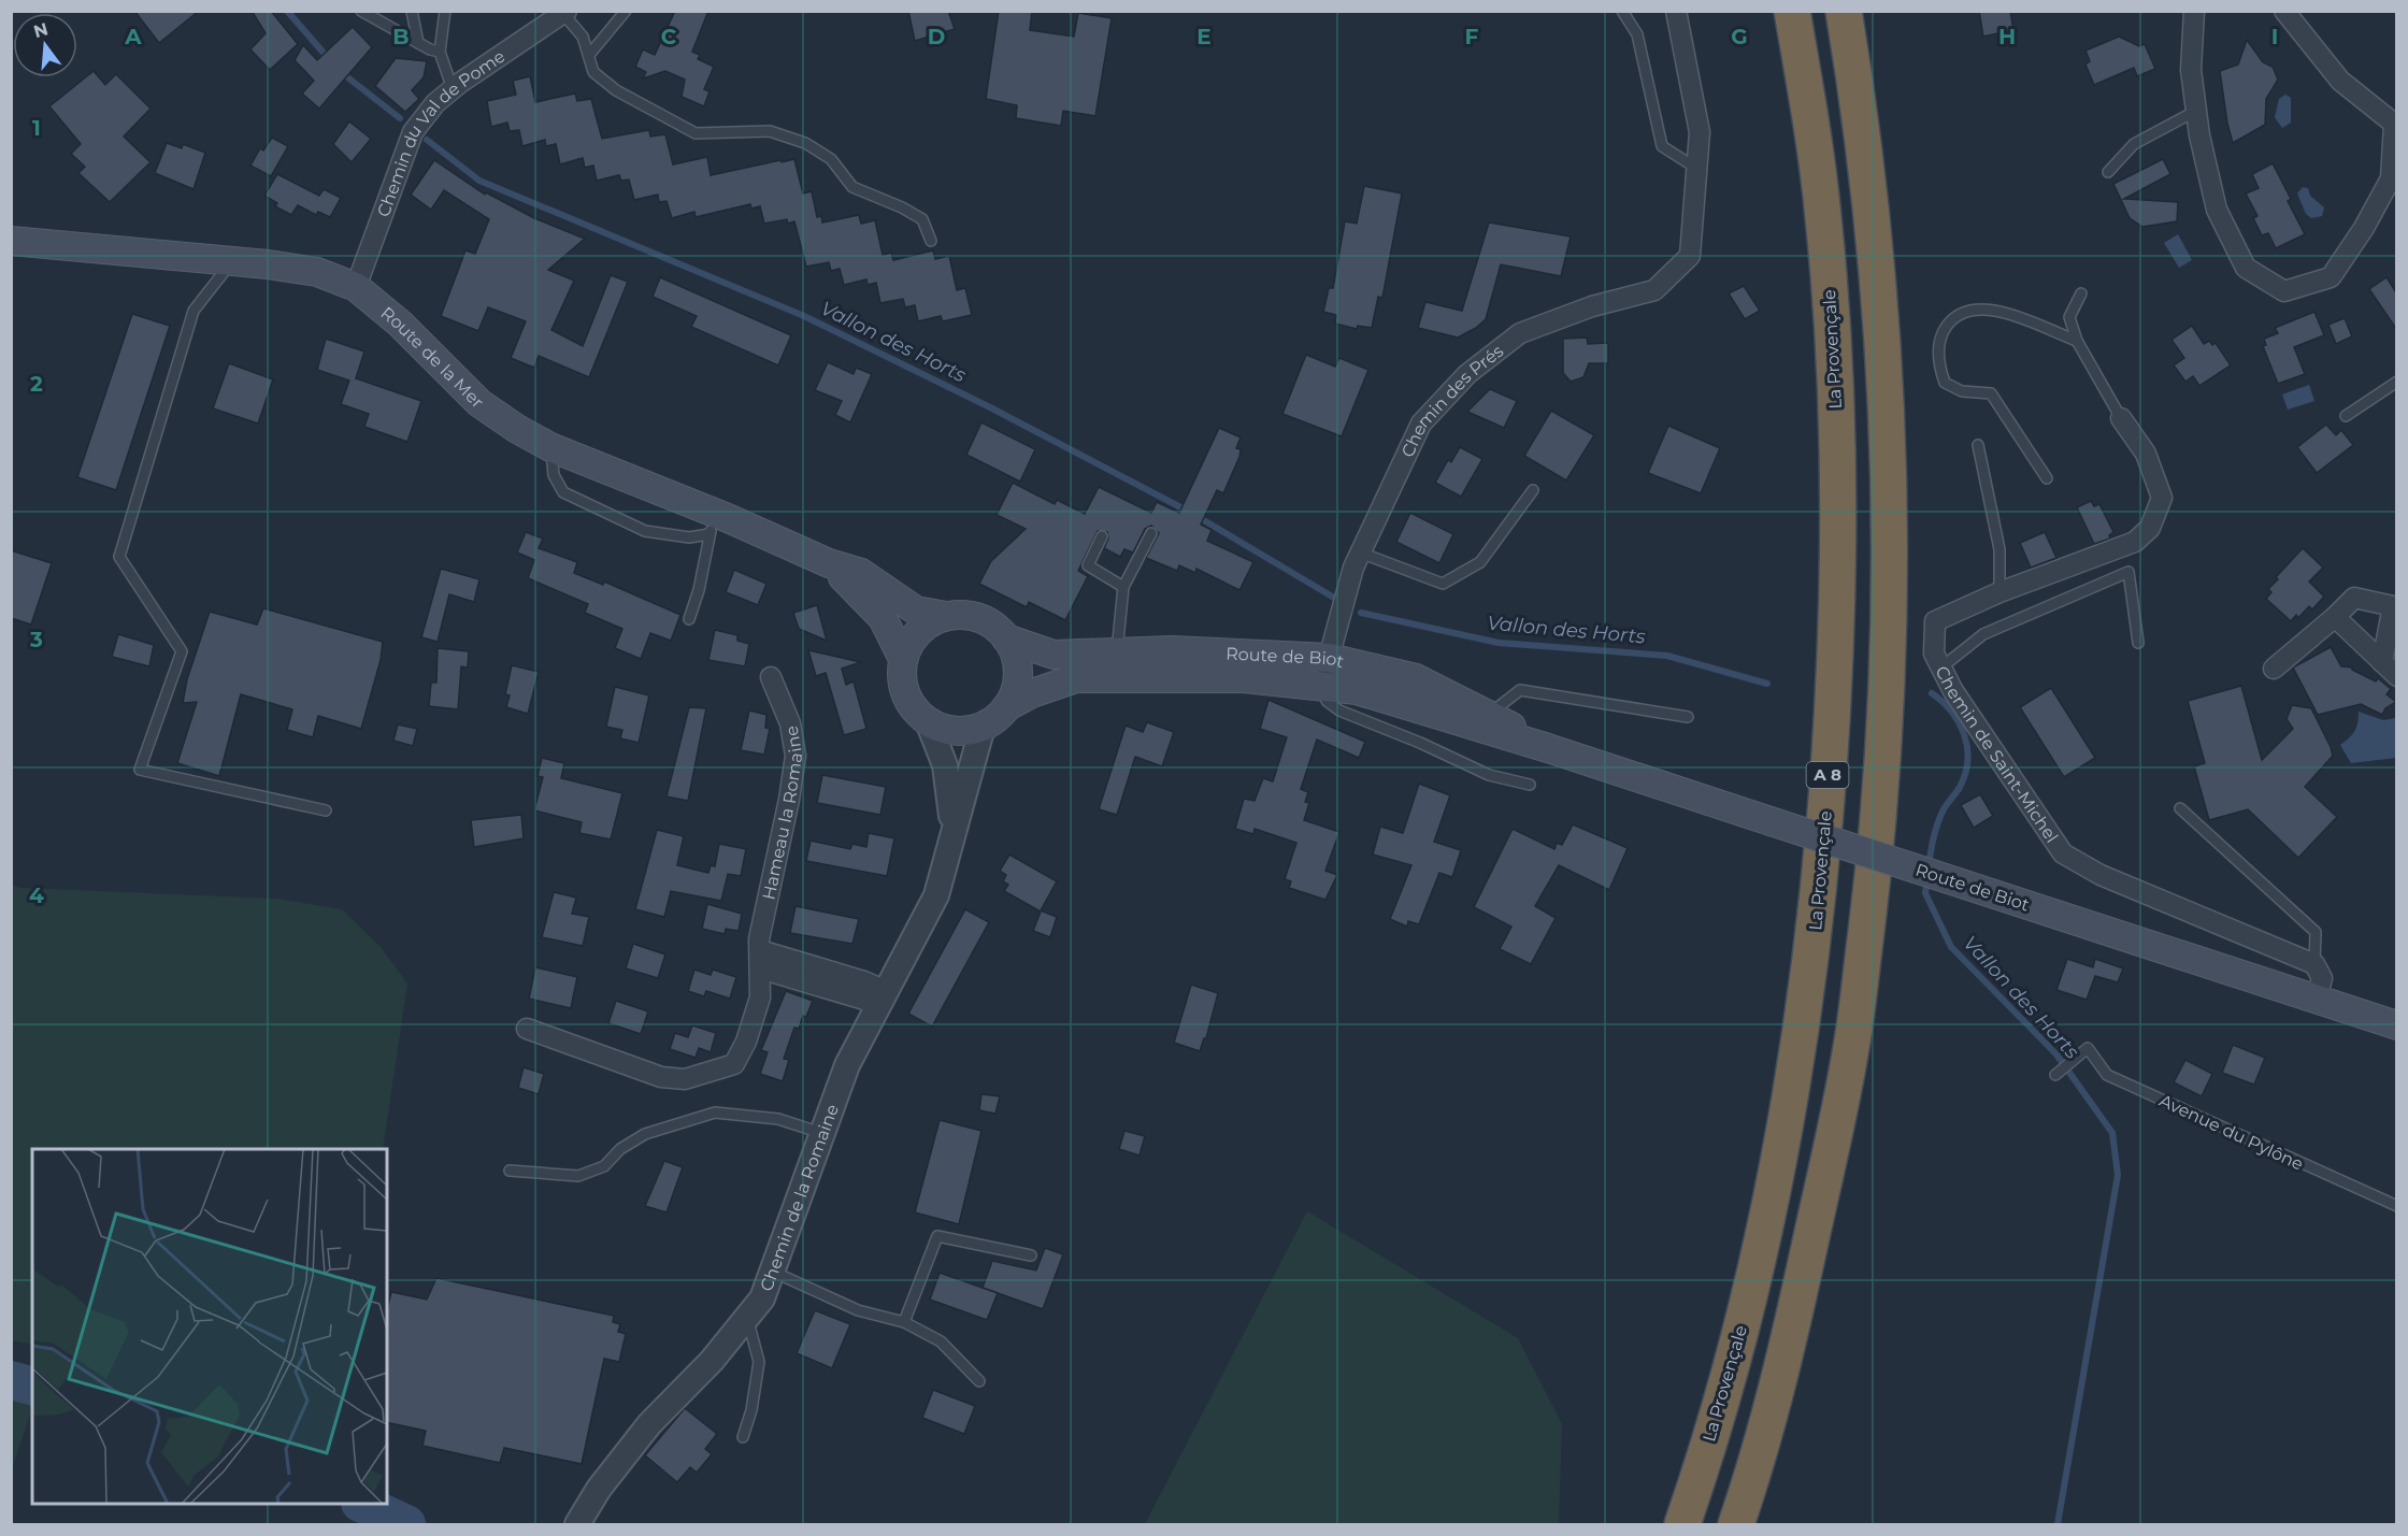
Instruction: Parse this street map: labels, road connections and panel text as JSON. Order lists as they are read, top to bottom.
{
  "streets": {
    "highway": ["La Provençale", "A 8"],
    "main road": ["Route de la Mer", "Route de Biot"],
    "street": [
      "Chemin du Val de Pome",
      "Chemin des Prés",
      "Chemin de Saint-Michel",
      "Hameau la Romaine",
      "Chemin de la Romaine"
    ],
    "lane": ["Avenue du Pylône"]
  },
  "crossings": [
    ["Chemin du Val de Pome", "Route de la Mer"],
    ["Chemin des Prés", "Route de Biot"],
    ["Route de Biot", "Chemin de la Romaine"]
  ],
  "water": ["Vallon des Horts"],
  "north": "top",
  "grid": {
    "columns": [
      "A",
      "B",
      "C",
      "D",
      "E",
      "F",
      "G",
      "H",
      "I"
    ],
    "rows": [
      "1",
      "2",
      "3",
      "4"
    ]
  }
}
